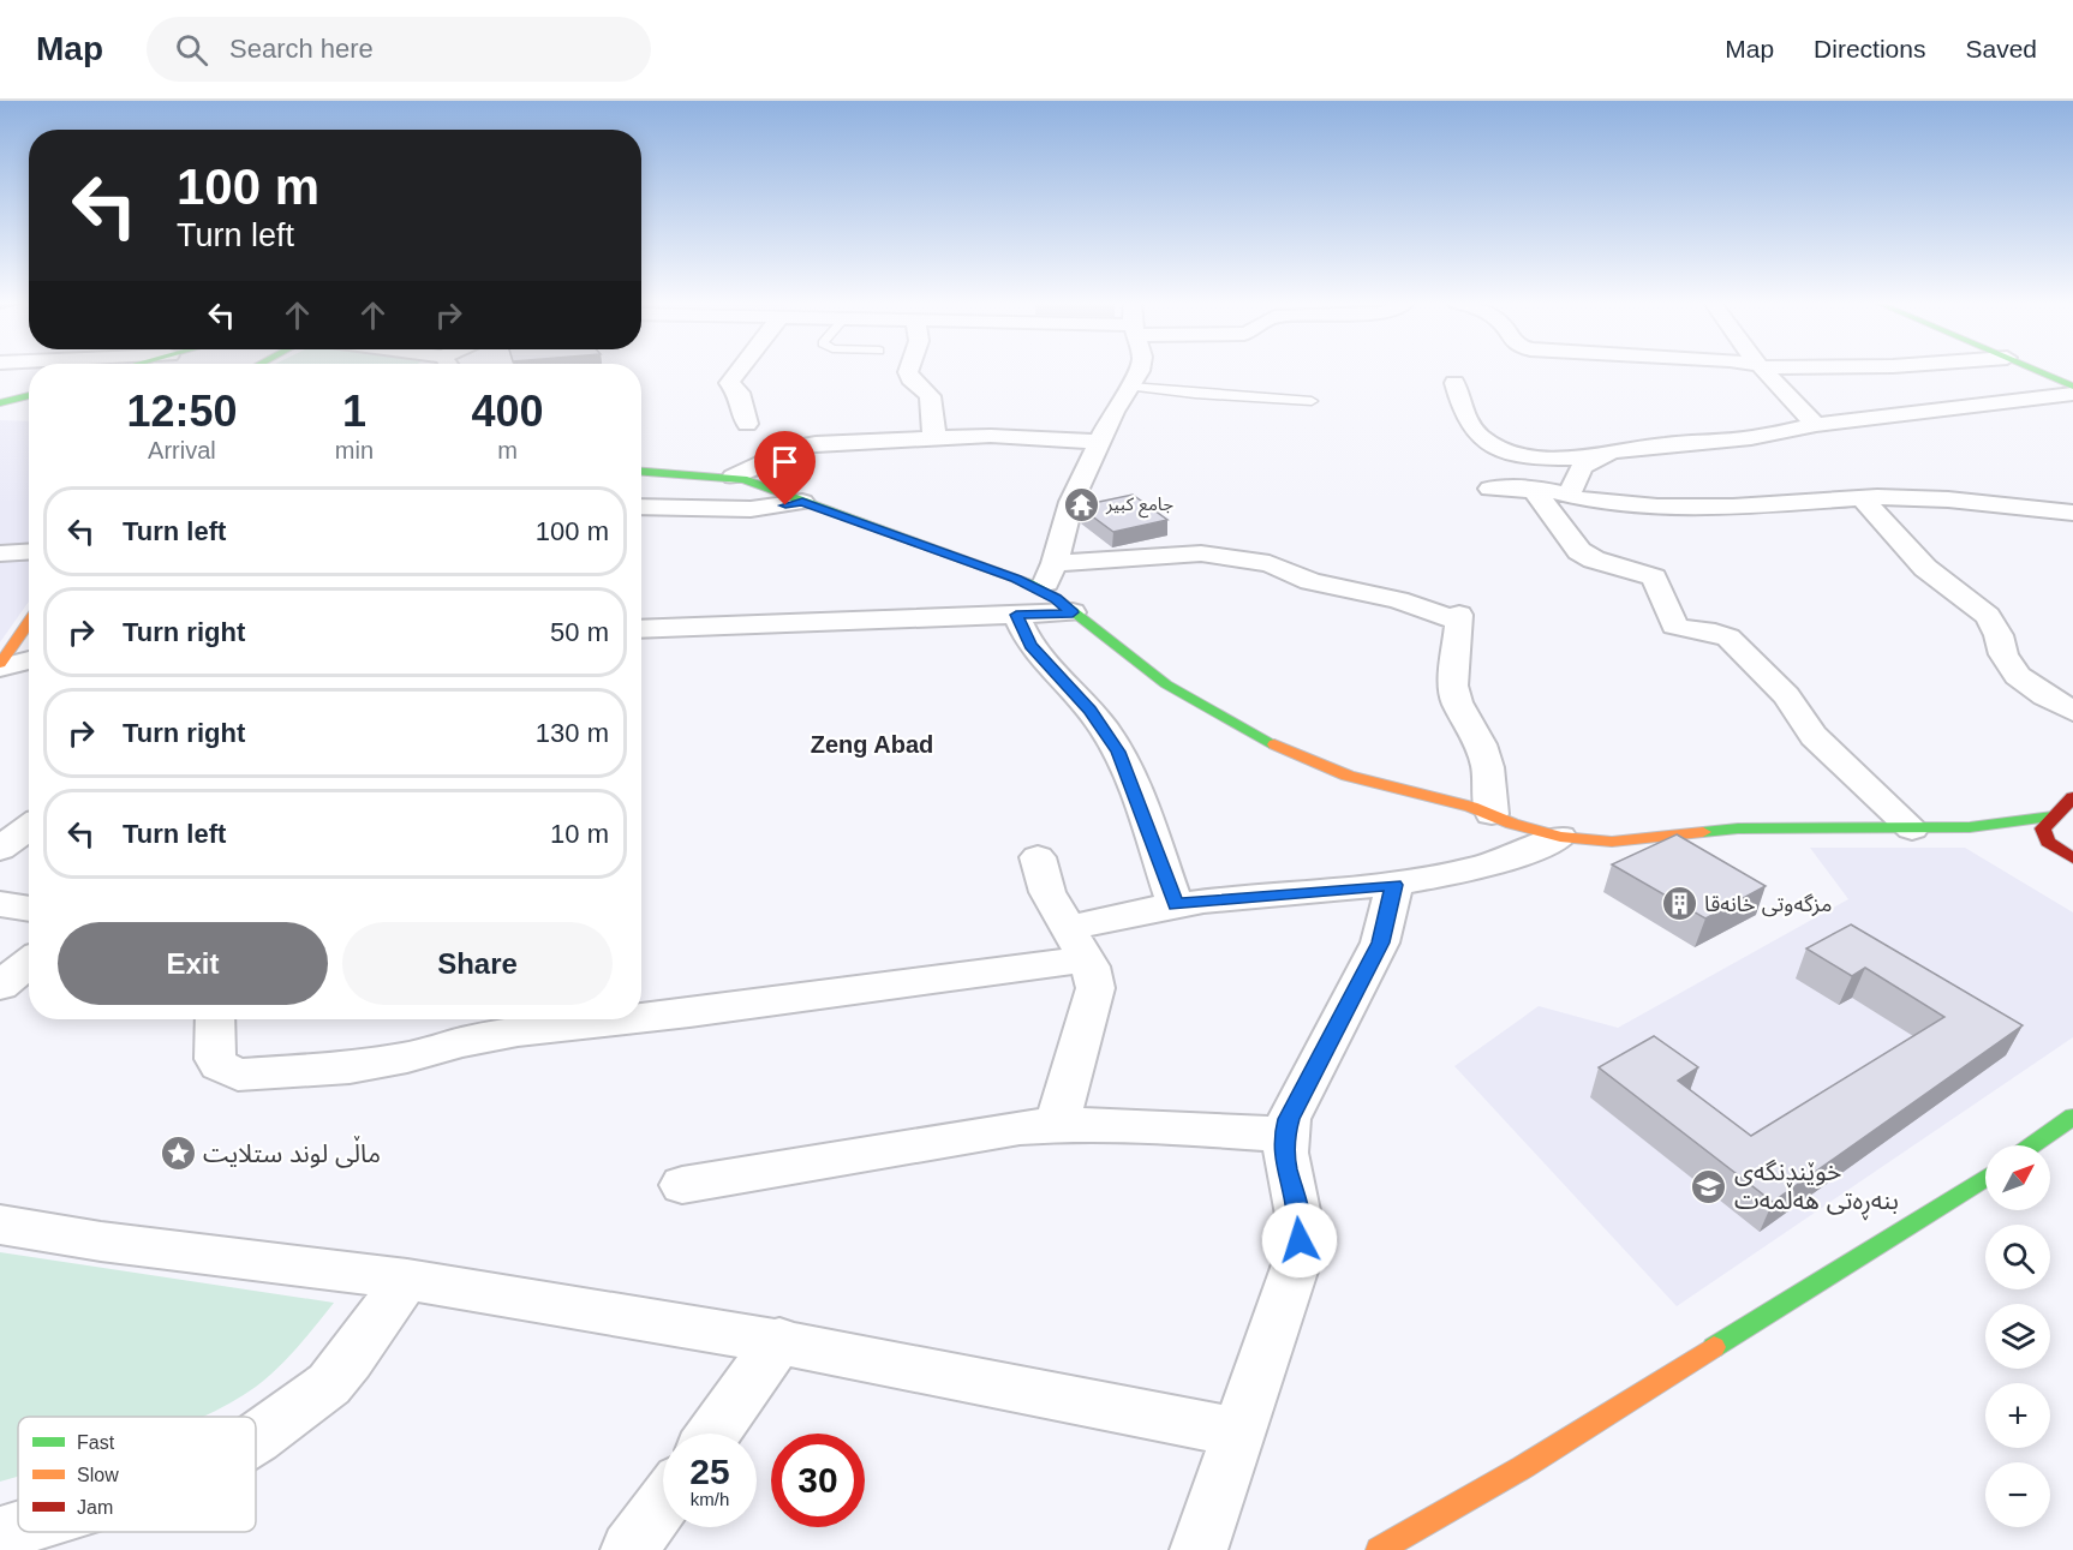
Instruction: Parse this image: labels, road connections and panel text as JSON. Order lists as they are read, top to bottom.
{
  "districts": ["Zeng Abad"],
  "places": {
    "temple": ["جامع كبير"],
    "building": ["مزگەوتی خانەقا"],
    "place": ["ماڵی لوند ستلایت"],
    "school or university": ["خوێندنگەی بنەڕەتی هەڵمەت"]
  },
  "legend": ["Fast", "Slow", "Jam"],
  "north": "top right",
  "page": {
    "header": "Map",
    "search": "Search here",
    "nav": ["Map", "Directions", "Saved"],
    "turn": ["100 m", "Turn left"],
    "eta": [
      "12:50",
      "Arrival",
      "1",
      "min",
      "400",
      "m"
    ],
    "list": [
      {
        "name": "Turn left",
        "value": "100 m"
      },
      {
        "name": "Turn right",
        "value": "50 m"
      },
      {
        "name": "Turn right",
        "value": "130 m"
      },
      {
        "name": "Turn left",
        "value": "10 m"
      }
    ],
    "buttons": ["Exit", "Share"],
    "map_buttons": ["+", "−"],
    "speed": "25 km/h",
    "limit": "30"
  }
}
